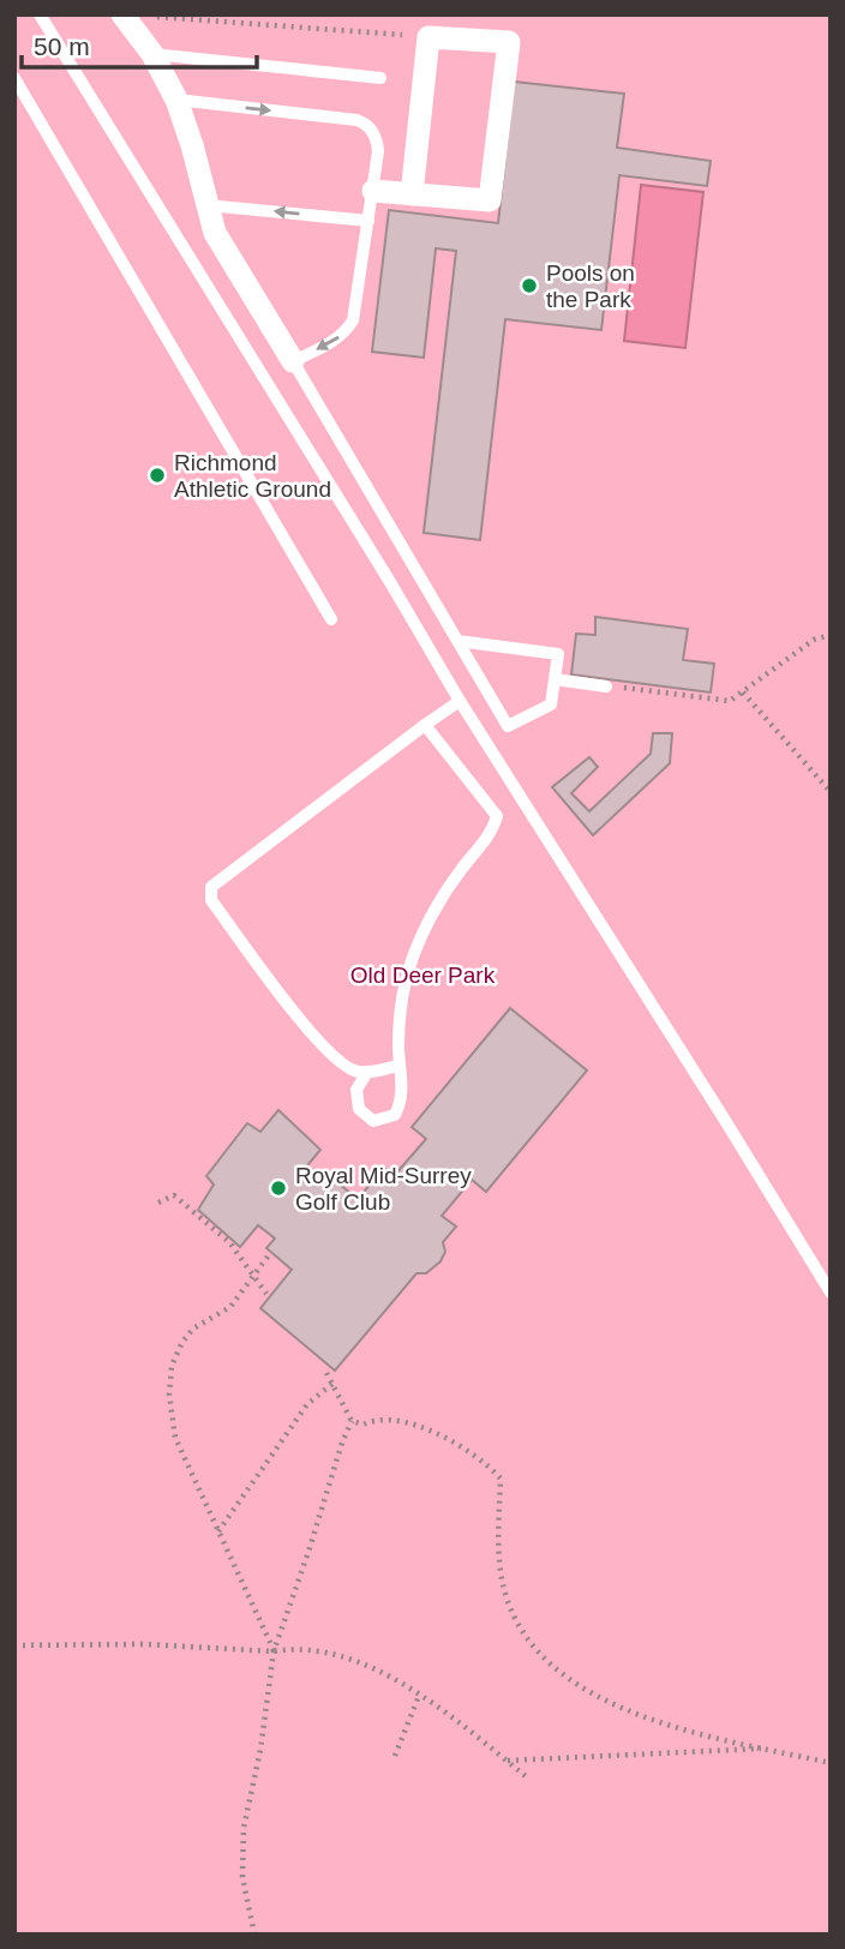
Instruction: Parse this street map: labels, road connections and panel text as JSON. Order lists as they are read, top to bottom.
{
  "parks": ["Old Deer Park"],
  "places": ["Pools on the Park", "Richmond Athletic Ground", "Royal Mid-Surrey Golf Club"],
  "scale_bar": "50 m"
}
